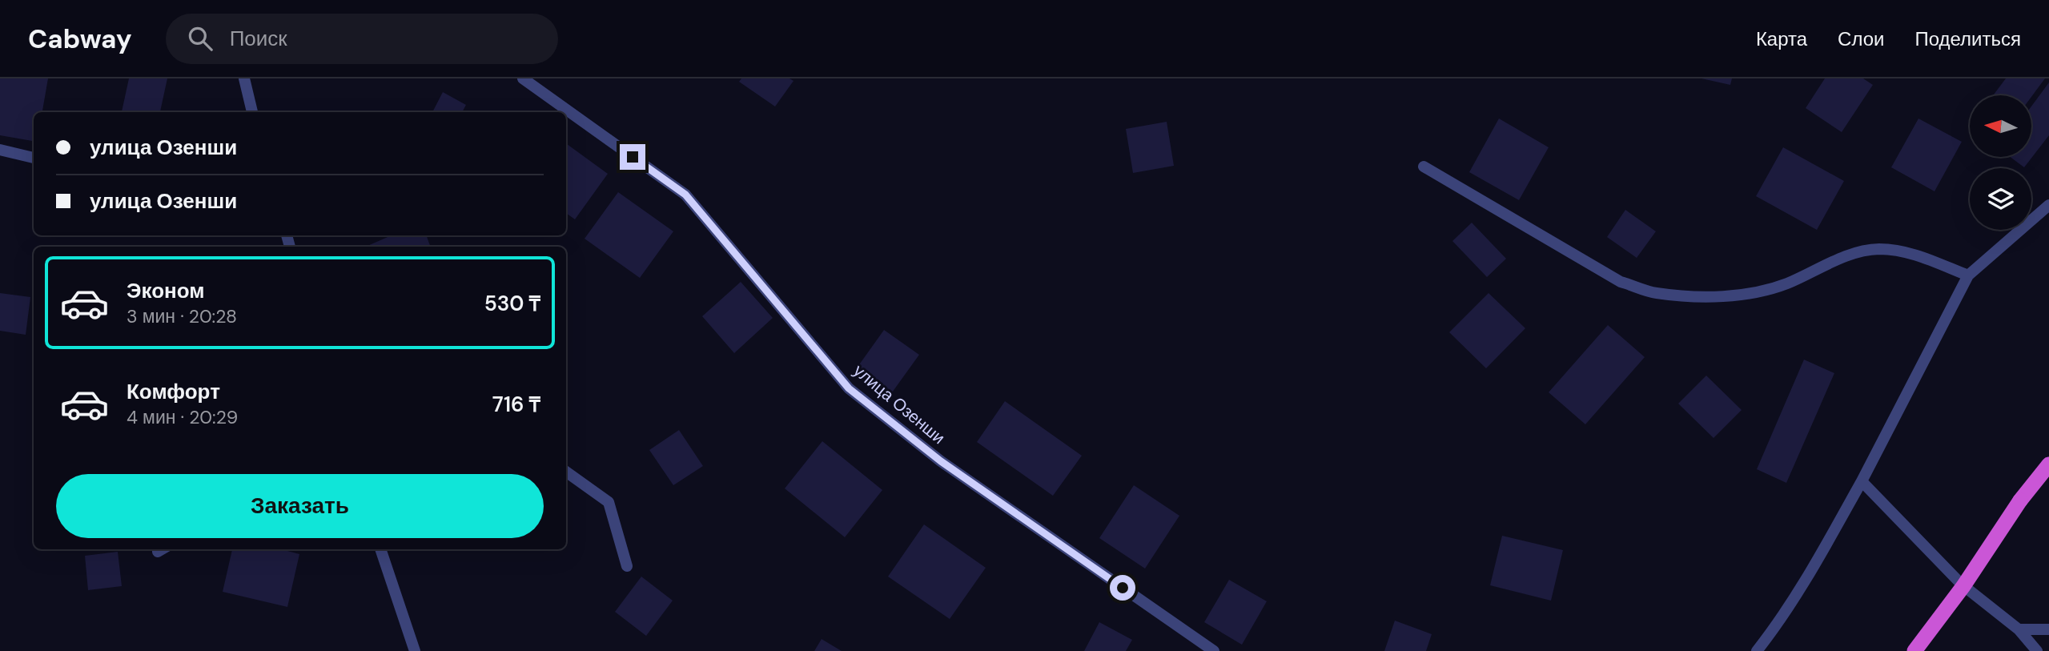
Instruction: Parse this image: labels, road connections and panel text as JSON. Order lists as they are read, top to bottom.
{
  "streets": {
    "street": ["улица Озенши"]
  },
  "north": "left",
  "page": {
    "header": "Cabway",
    "search": "Поиск",
    "nav": ["Карта", "Слои", "Поделиться"],
    "banner": ["улица Озенши", "улица Озенши"],
    "list": [
      {
        "name": "Эконом",
        "note": "3 мин · 20:28",
        "value": "530 ₸"
      },
      {
        "name": "Комфорт",
        "note": "4 мин · 20:29",
        "value": "716 ₸"
      }
    ],
    "buttons": "Заказать"
  }
}
